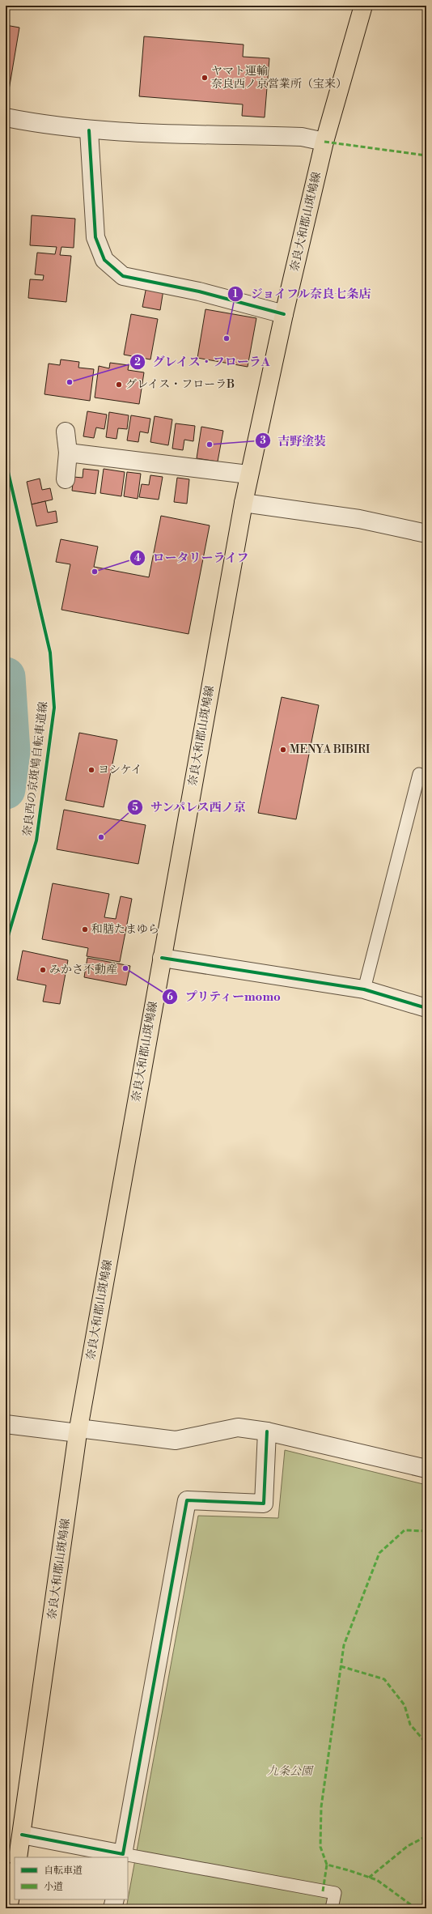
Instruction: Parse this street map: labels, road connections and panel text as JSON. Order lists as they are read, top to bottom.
{
  "streets": {
    "main road": ["奈良大和郡山斑鳩線"],
    "cycle path": ["奈良西の京斑鳩自転車道線"]
  },
  "parks": ["九条公園"],
  "places": [
    "ヤマト運輸 奈良西ノ京営業所（宝来）",
    "ジョイフル奈良七条店",
    "グレイス・フローラA",
    "グレイス・フローラB",
    "吉野塗装",
    "ロータリーライフ",
    "MENYA BIBIRI",
    "ヨシケイ",
    "サンパレス西ノ京",
    "和膳たまゆら",
    "プリティーmomo",
    "みかさ不動産"
  ],
  "legend": ["自転車道", "小道"]
}
